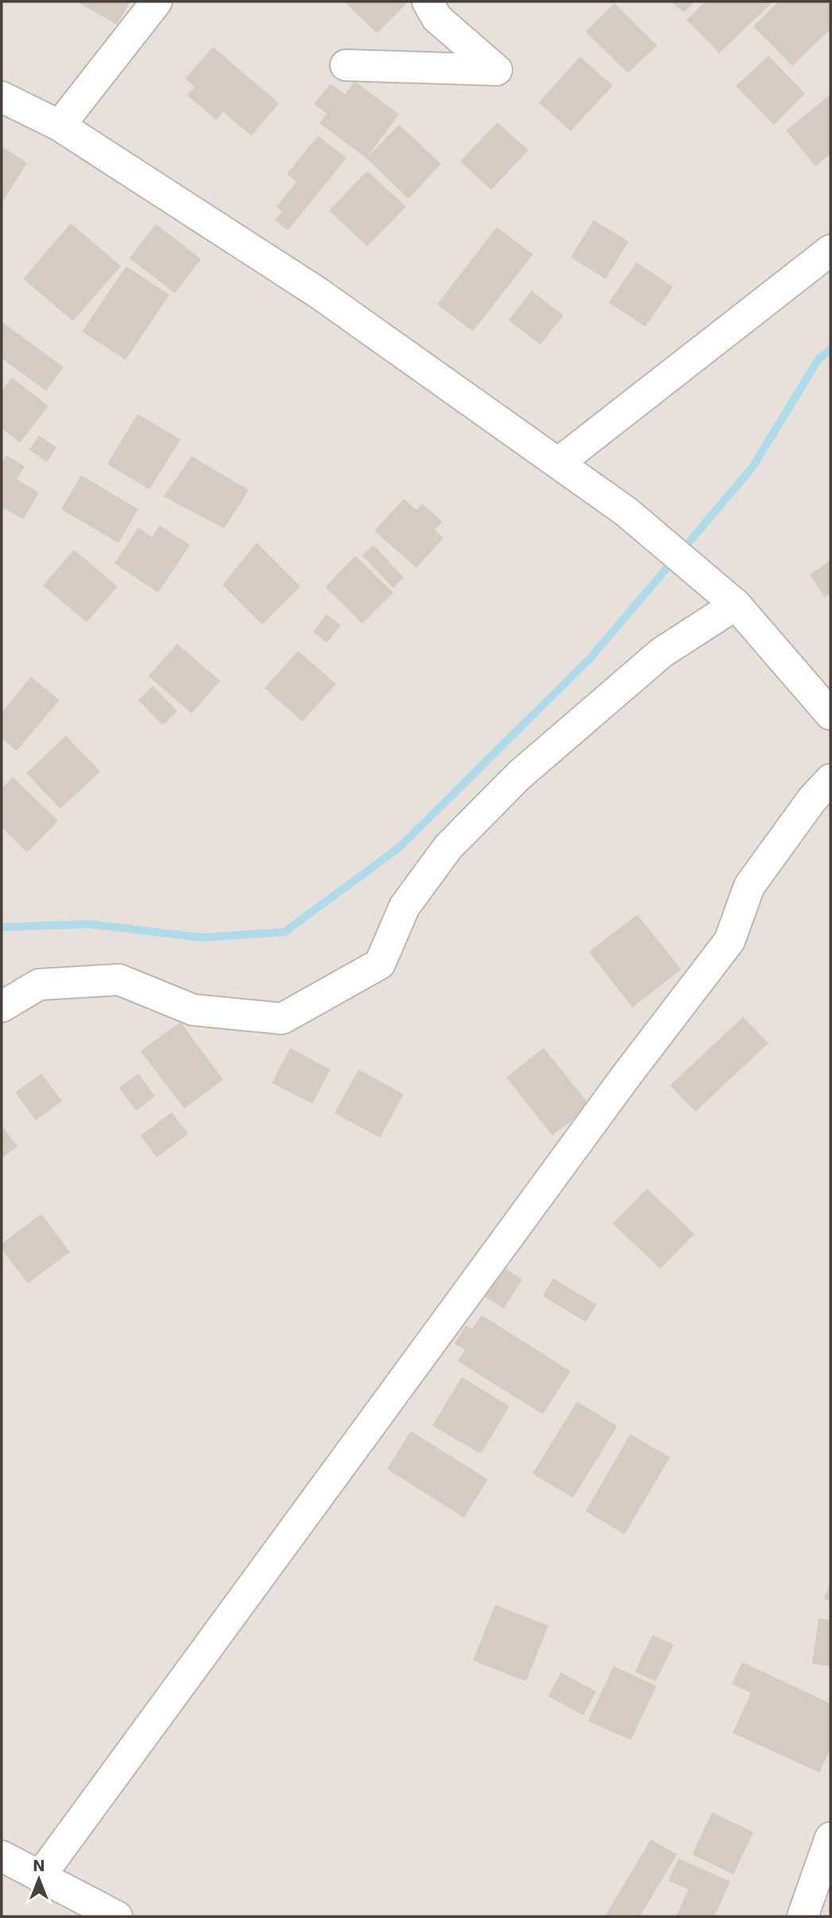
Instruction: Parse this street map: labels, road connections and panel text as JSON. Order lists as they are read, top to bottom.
{
  "north": "top"
}
